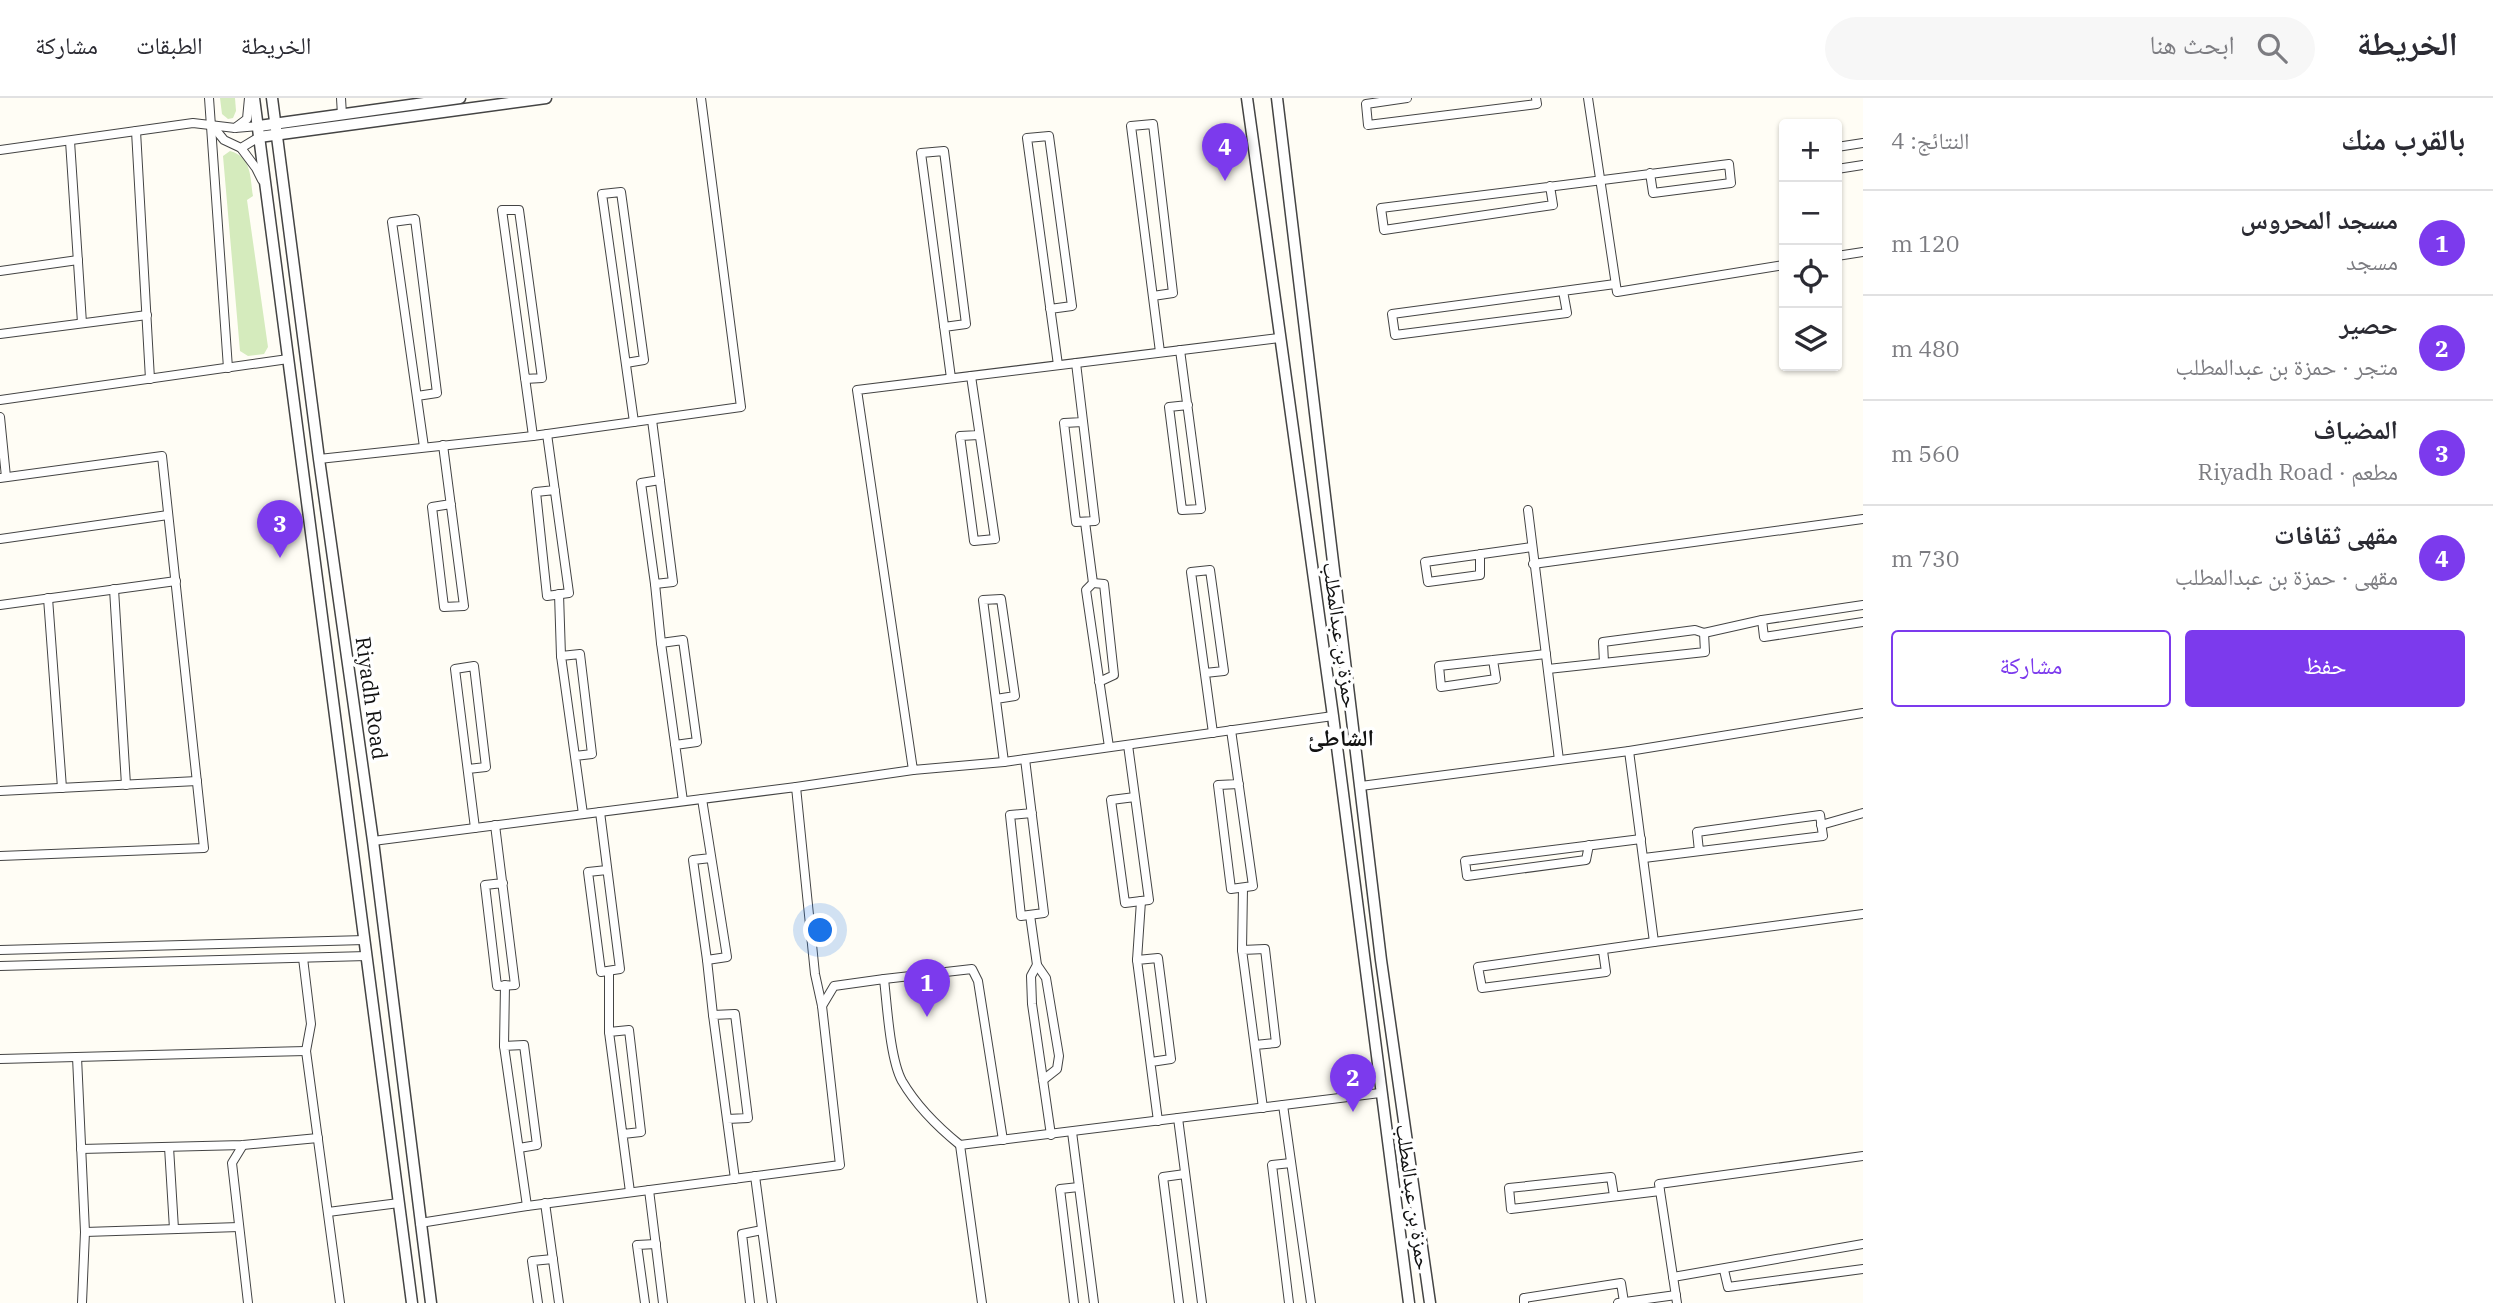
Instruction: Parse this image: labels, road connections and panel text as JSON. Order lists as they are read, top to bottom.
{
  "streets": {
    "street": ["حمزة بن عبدالمطلب", "Riyadh Road"]
  },
  "districts": ["الشاطئ"],
  "page": {
    "header": "الخريطة",
    "search": "ابحث هنا",
    "nav": ["الخريطة", "الطبقات", "مشاركة"],
    "heading": ["بالقرب منك", "النتائج: 4"],
    "map_buttons": ["+", "−"],
    "pins": [
      "4",
      "3",
      "1",
      "2"
    ],
    "list": [
      {
        "mark": "1",
        "name": "مسجد المحروس",
        "note": "مسجد",
        "value": "120 m"
      },
      {
        "mark": "2",
        "name": "حصير",
        "note": "متجر · حمزة بن عبدالمطلب",
        "value": "480 m"
      },
      {
        "mark": "3",
        "name": "المضياف",
        "note": "مطعم · Riyadh Road",
        "value": "560 m"
      },
      {
        "mark": "4",
        "name": "مقهى ثقافات",
        "note": "مقهى · حمزة بن عبدالمطلب",
        "value": "730 m"
      }
    ],
    "buttons": ["حفظ", "مشاركة"]
  }
}
